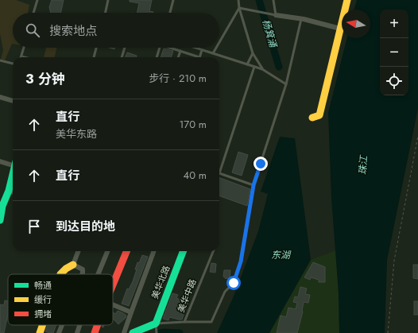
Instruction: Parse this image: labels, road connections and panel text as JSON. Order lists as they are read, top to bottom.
{
  "streets": {
    "street": ["美华北路"],
    "lane": ["美华中路"]
  },
  "crossings": [
    ["美华北路", "美华中路"]
  ],
  "water": ["杨箕涌", "珠江", "东湖"],
  "legend": ["畅通", "缓行", "拥堵"],
  "north": "left",
  "page": {
    "map_buttons": ["+", "−"],
    "search": "搜索地点",
    "heading": ["3 分钟", "步行 · 210 m"],
    "list": [
      ["直行", "美华东路", "170 m"],
      ["直行", "40 m"],
      "到达目的地"
    ]
  }
}
